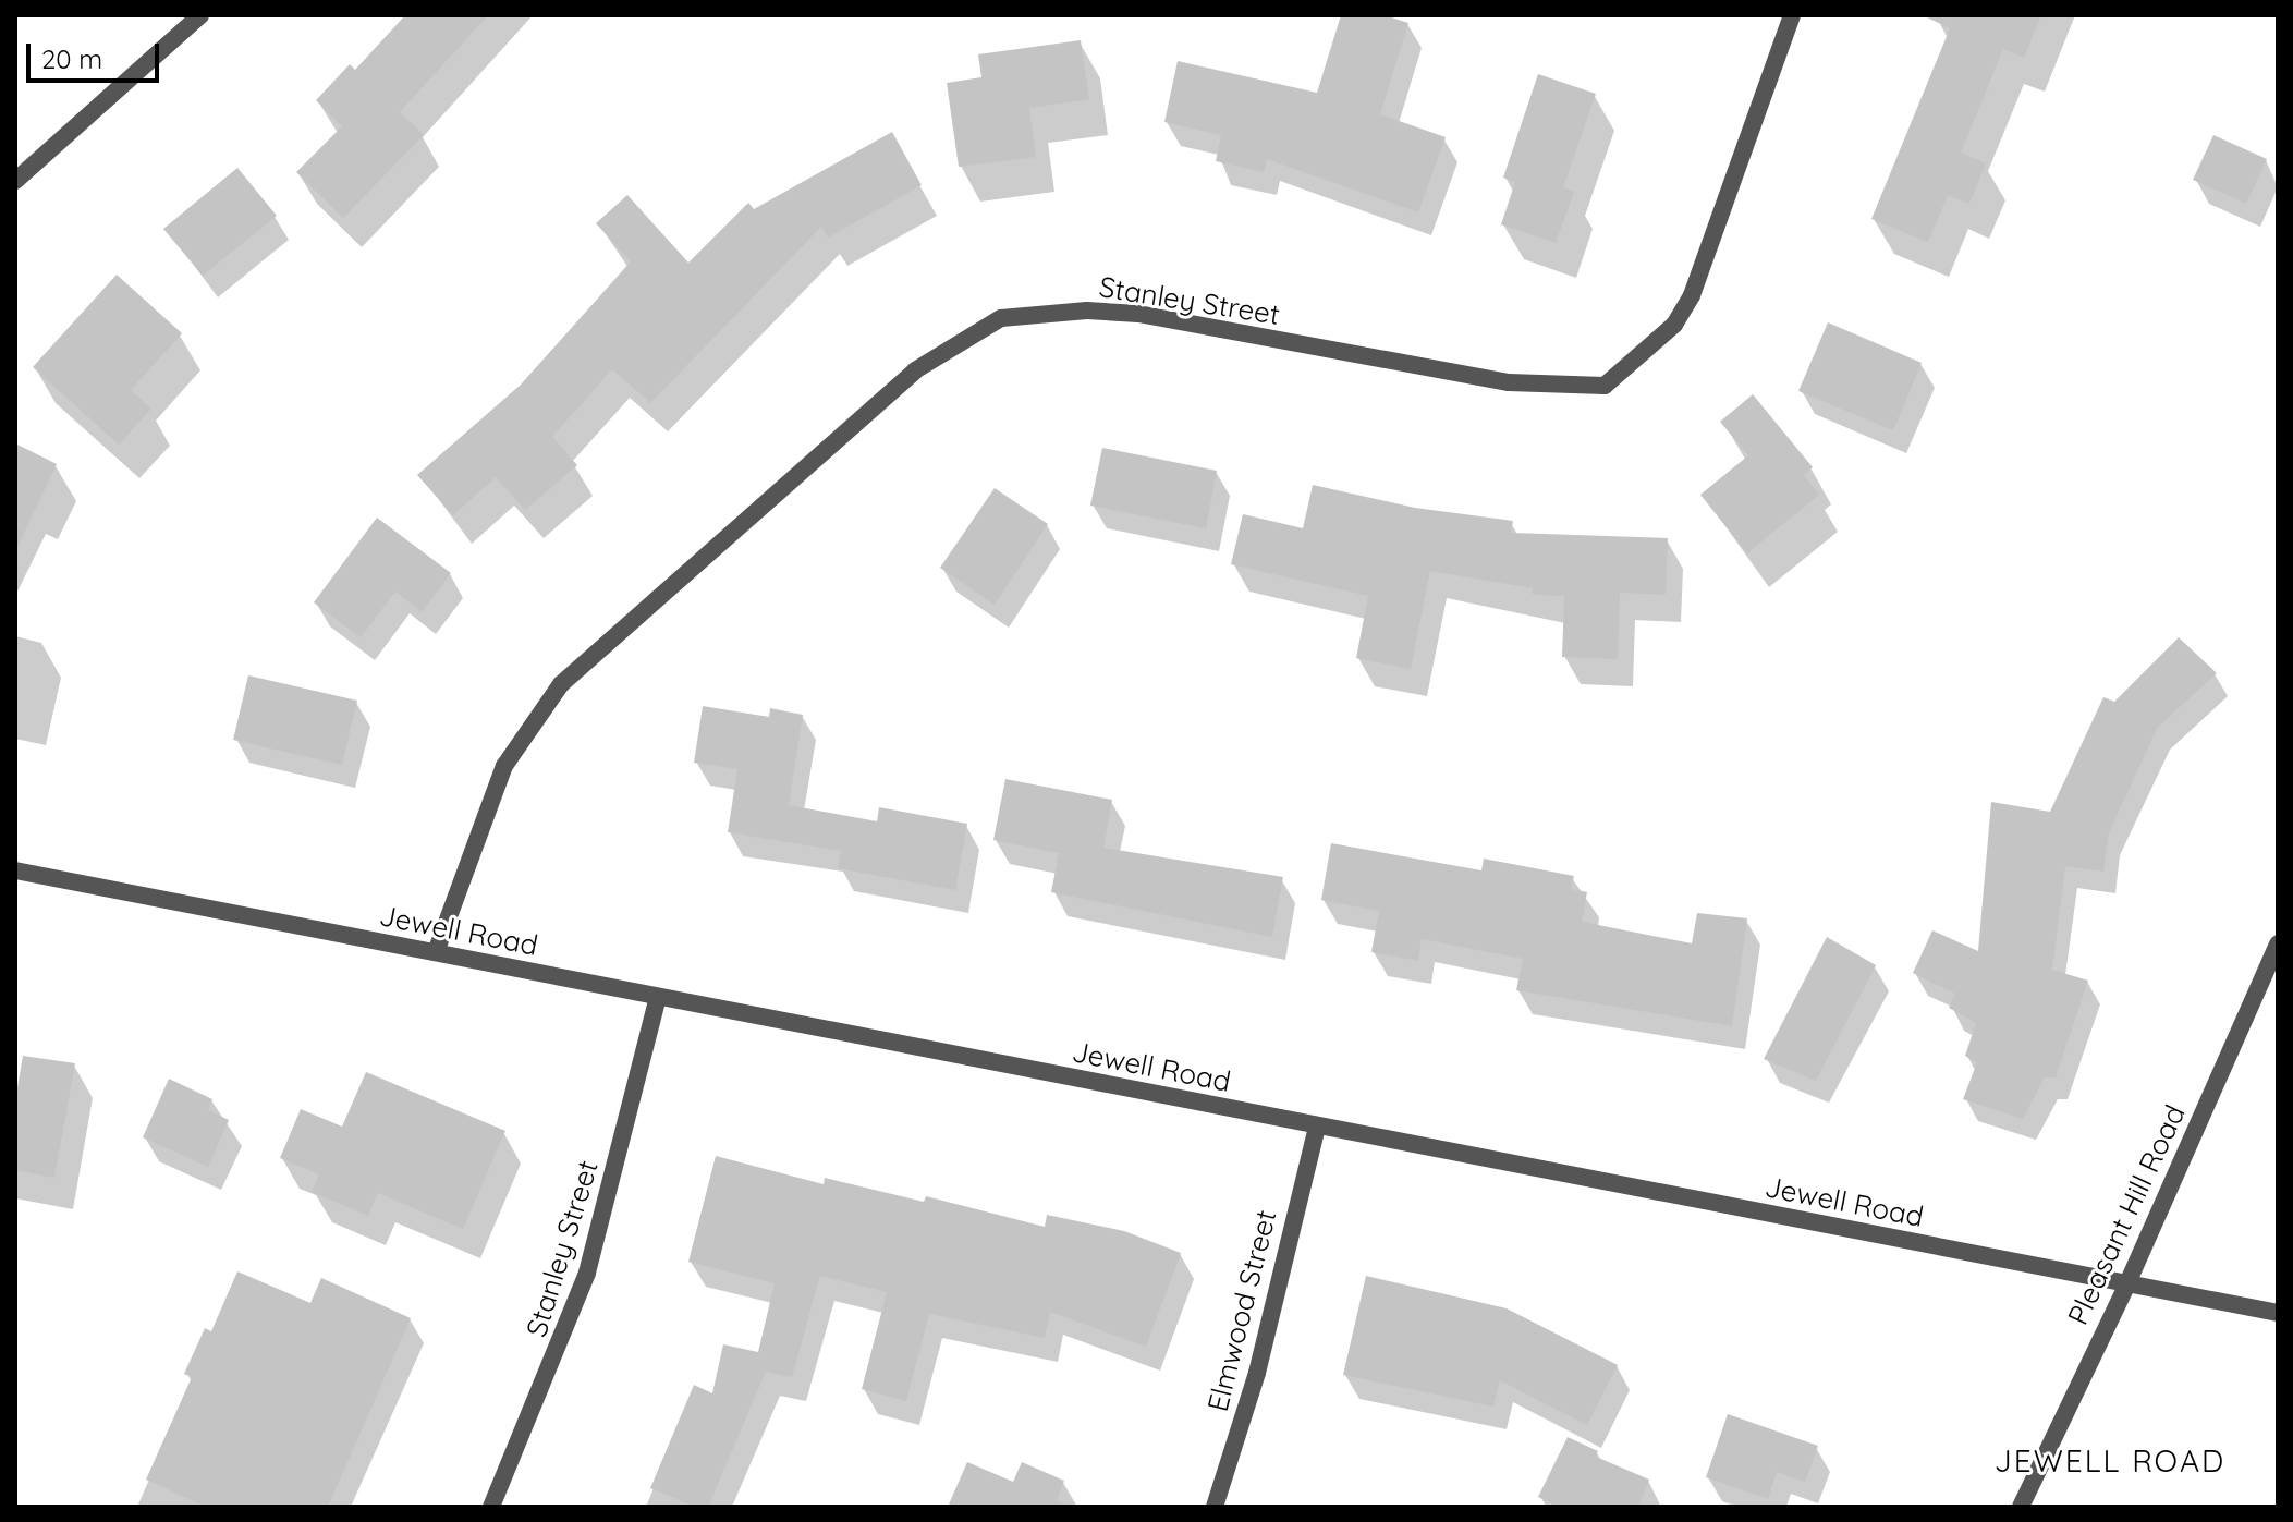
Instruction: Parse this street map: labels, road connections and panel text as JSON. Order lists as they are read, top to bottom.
{
  "streets": {
    "street": [
      "Stanley Street",
      "Jewell Road",
      "Pleasant Hill Road",
      "Elmwood Street"
    ]
  },
  "crossings": [
    ["Stanley Street", "Jewell Road"],
    ["Jewell Road", "Pleasant Hill Road"],
    ["Jewell Road", "Elmwood Street"]
  ],
  "districts": ["JEWELL ROAD"],
  "scale_bar": "20 m"
}
